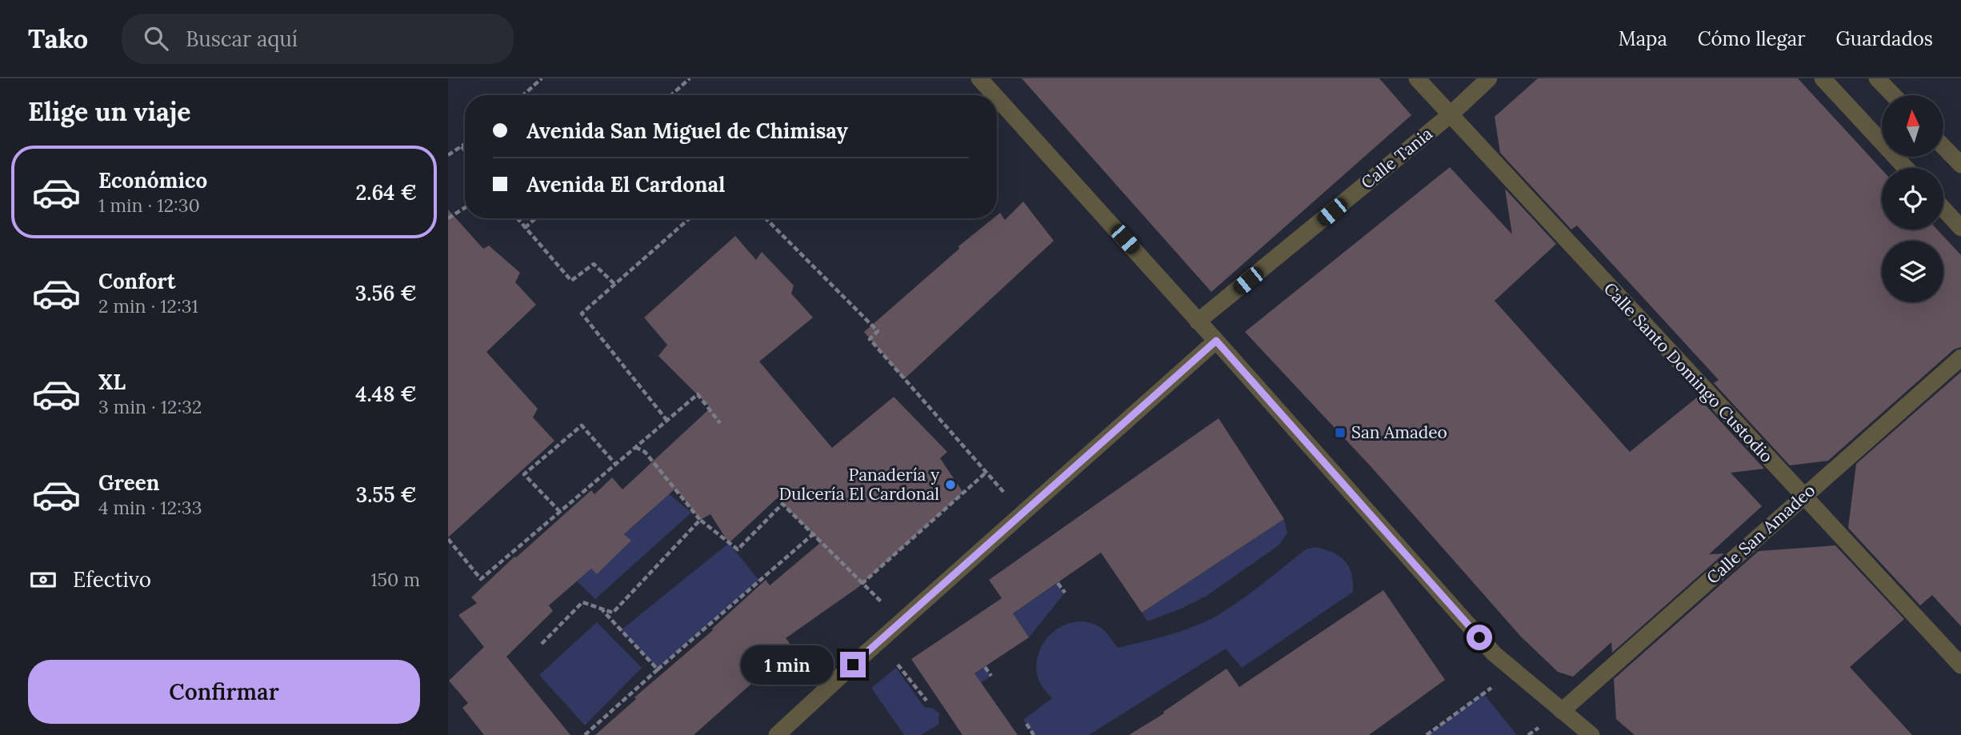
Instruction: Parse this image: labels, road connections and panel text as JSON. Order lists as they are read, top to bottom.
{
  "streets": {
    "street": ["Calle Tania", "Calle Santo Domingo Custodio", "Calle San Amadeo"]
  },
  "crossings": [
    ["Calle Tania", "Calle Santo Domingo Custodio"],
    ["Calle Santo Domingo Custodio", "Calle San Amadeo"]
  ],
  "places": {
    "transit": ["San Amadeo"],
    "other": ["Panadería y Dulcería El Cardonal"]
  },
  "north": "top",
  "page": {
    "header": "Tako",
    "search": "Buscar aquí",
    "nav": ["Mapa", "Cómo llegar", "Guardados"],
    "heading": "Elige un viaje",
    "banner": ["Avenida San Miguel de Chimisay", "Avenida El Cardonal"],
    "list": [
      {
        "name": "Económico",
        "note": "1 min · 12:30",
        "value": "2.64 €"
      },
      {
        "name": "Confort",
        "note": "2 min · 12:31",
        "value": "3.56 €"
      },
      {
        "name": "XL",
        "note": "3 min · 12:32",
        "value": "4.48 €"
      },
      {
        "name": "Green",
        "note": "4 min · 12:33",
        "value": "3.55 €"
      }
    ],
    "pay": ["Efectivo", "150 m"],
    "bubble": "1 min",
    "buttons": "Confirmar"
  }
}
